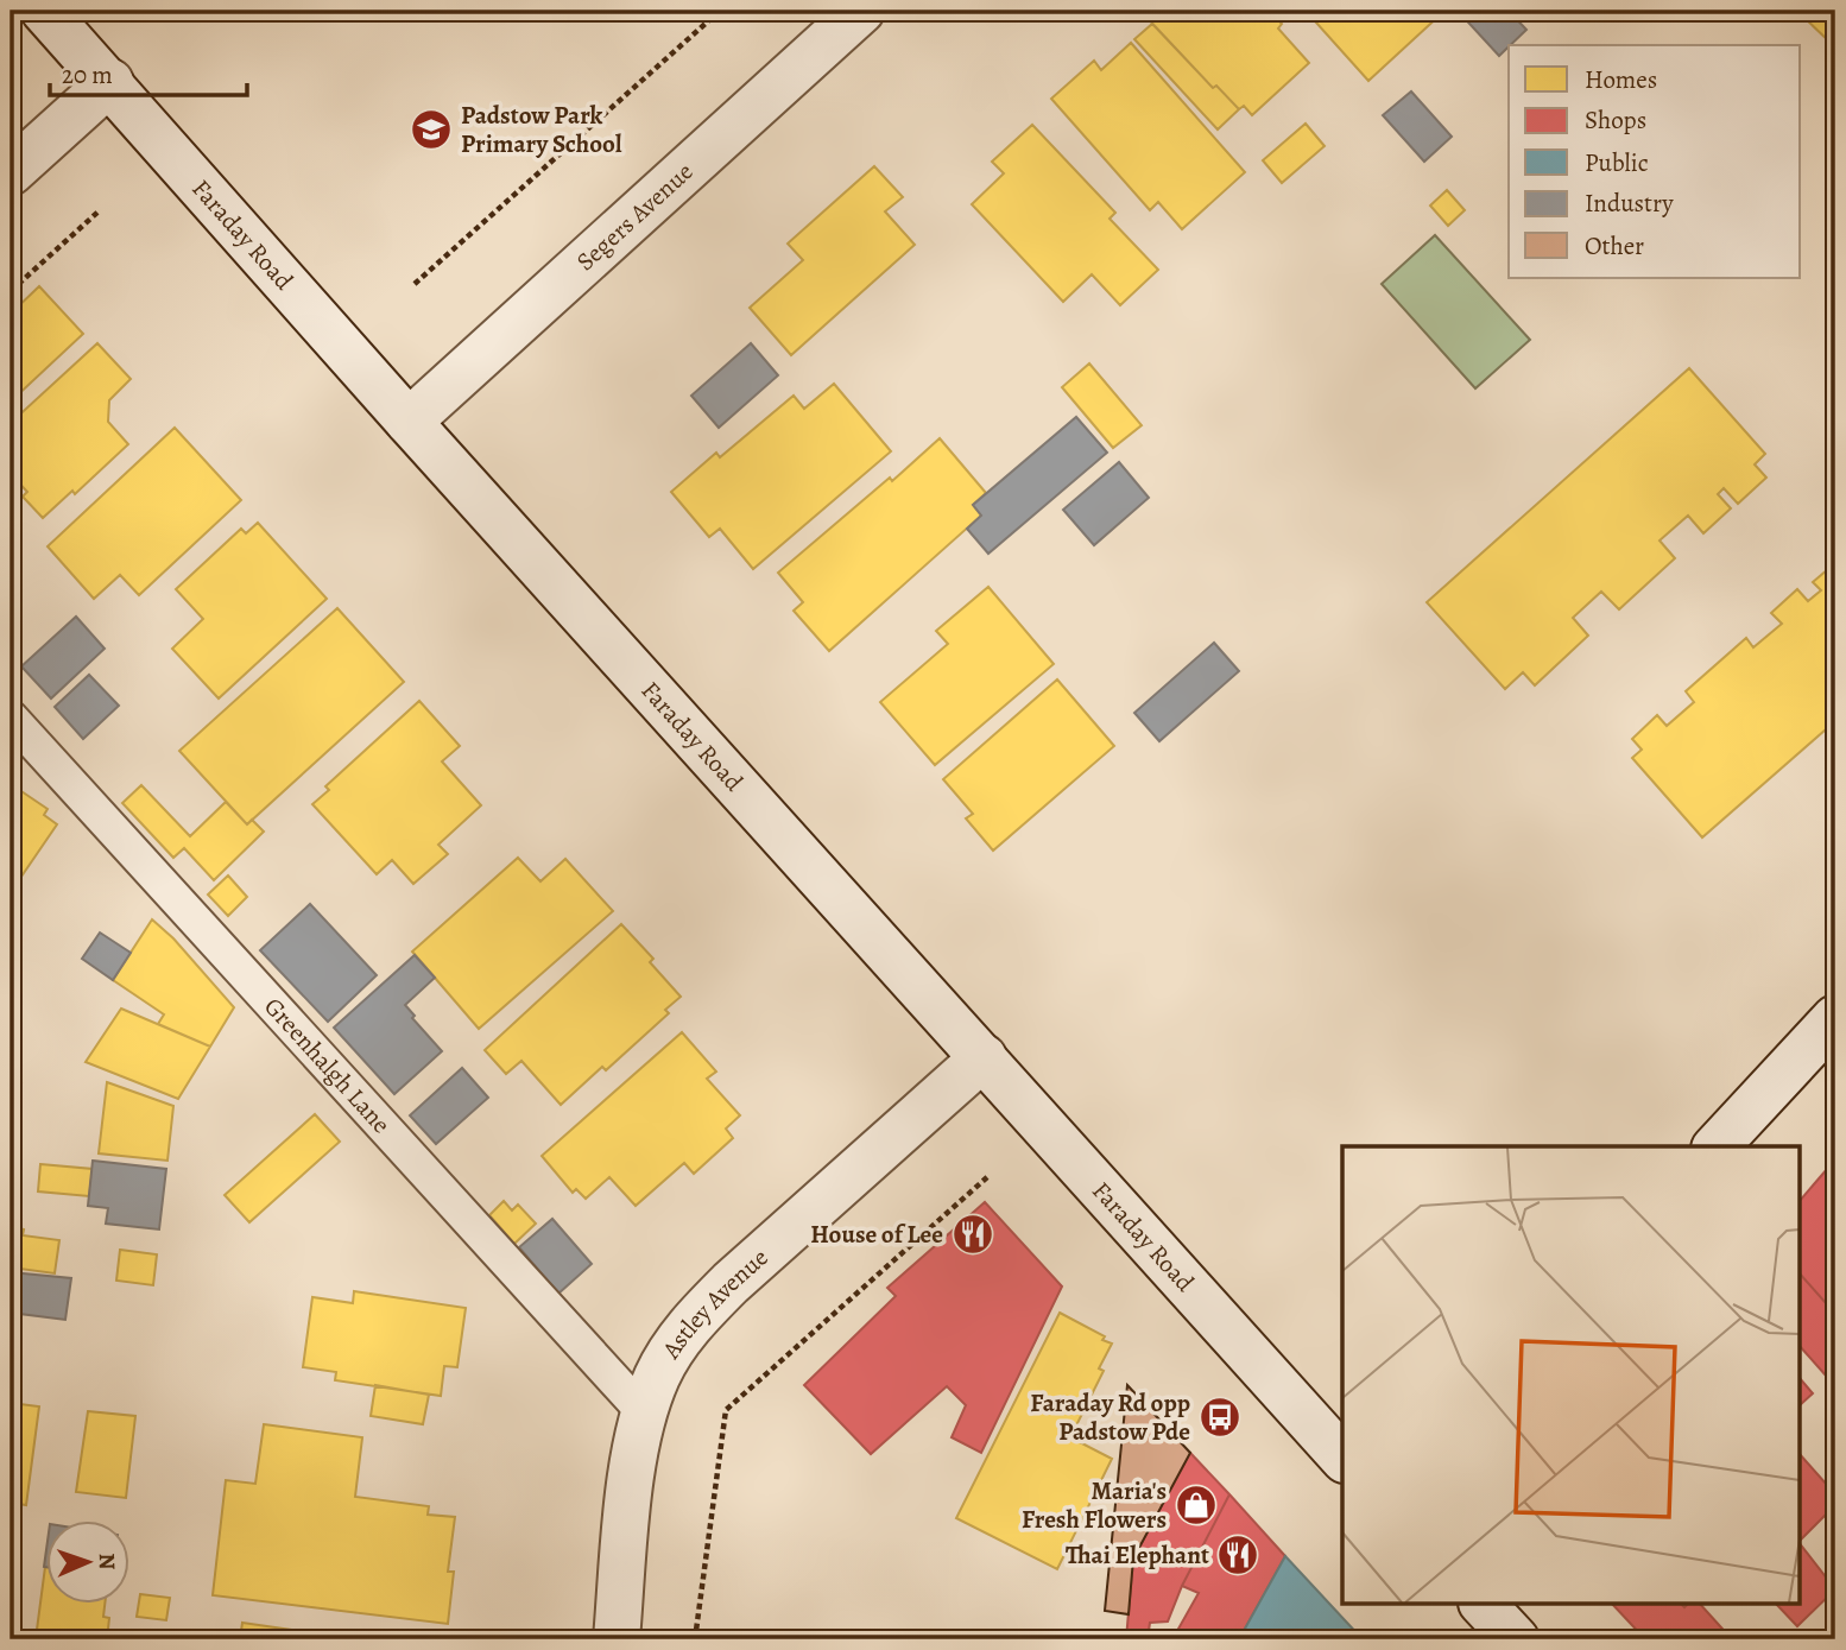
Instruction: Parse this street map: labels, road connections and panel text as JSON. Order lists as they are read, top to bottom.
{
  "streets": {
    "main road": ["Segers Avenue", "Faraday Road", "Astley Avenue"],
    "lane": ["Greenhalgh Lane"]
  },
  "crossings": [
    ["Segers Avenue", "Faraday Road"],
    ["Faraday Road", "Astley Avenue"],
    ["Greenhalgh Lane", "Astley Avenue"]
  ],
  "places": {
    "school or university": ["Padstow Park Primary School"],
    "restaurant": ["House of Lee", "Thai Elephant"],
    "bus stop": ["Faraday Rd opp Padstow Pde"],
    "shop": ["Maria's Fresh Flowers"]
  },
  "legend": [
    "Homes",
    "Shops",
    "Public",
    "Industry",
    "Other"
  ],
  "scale_bar": "20 m",
  "north": "right"
}
